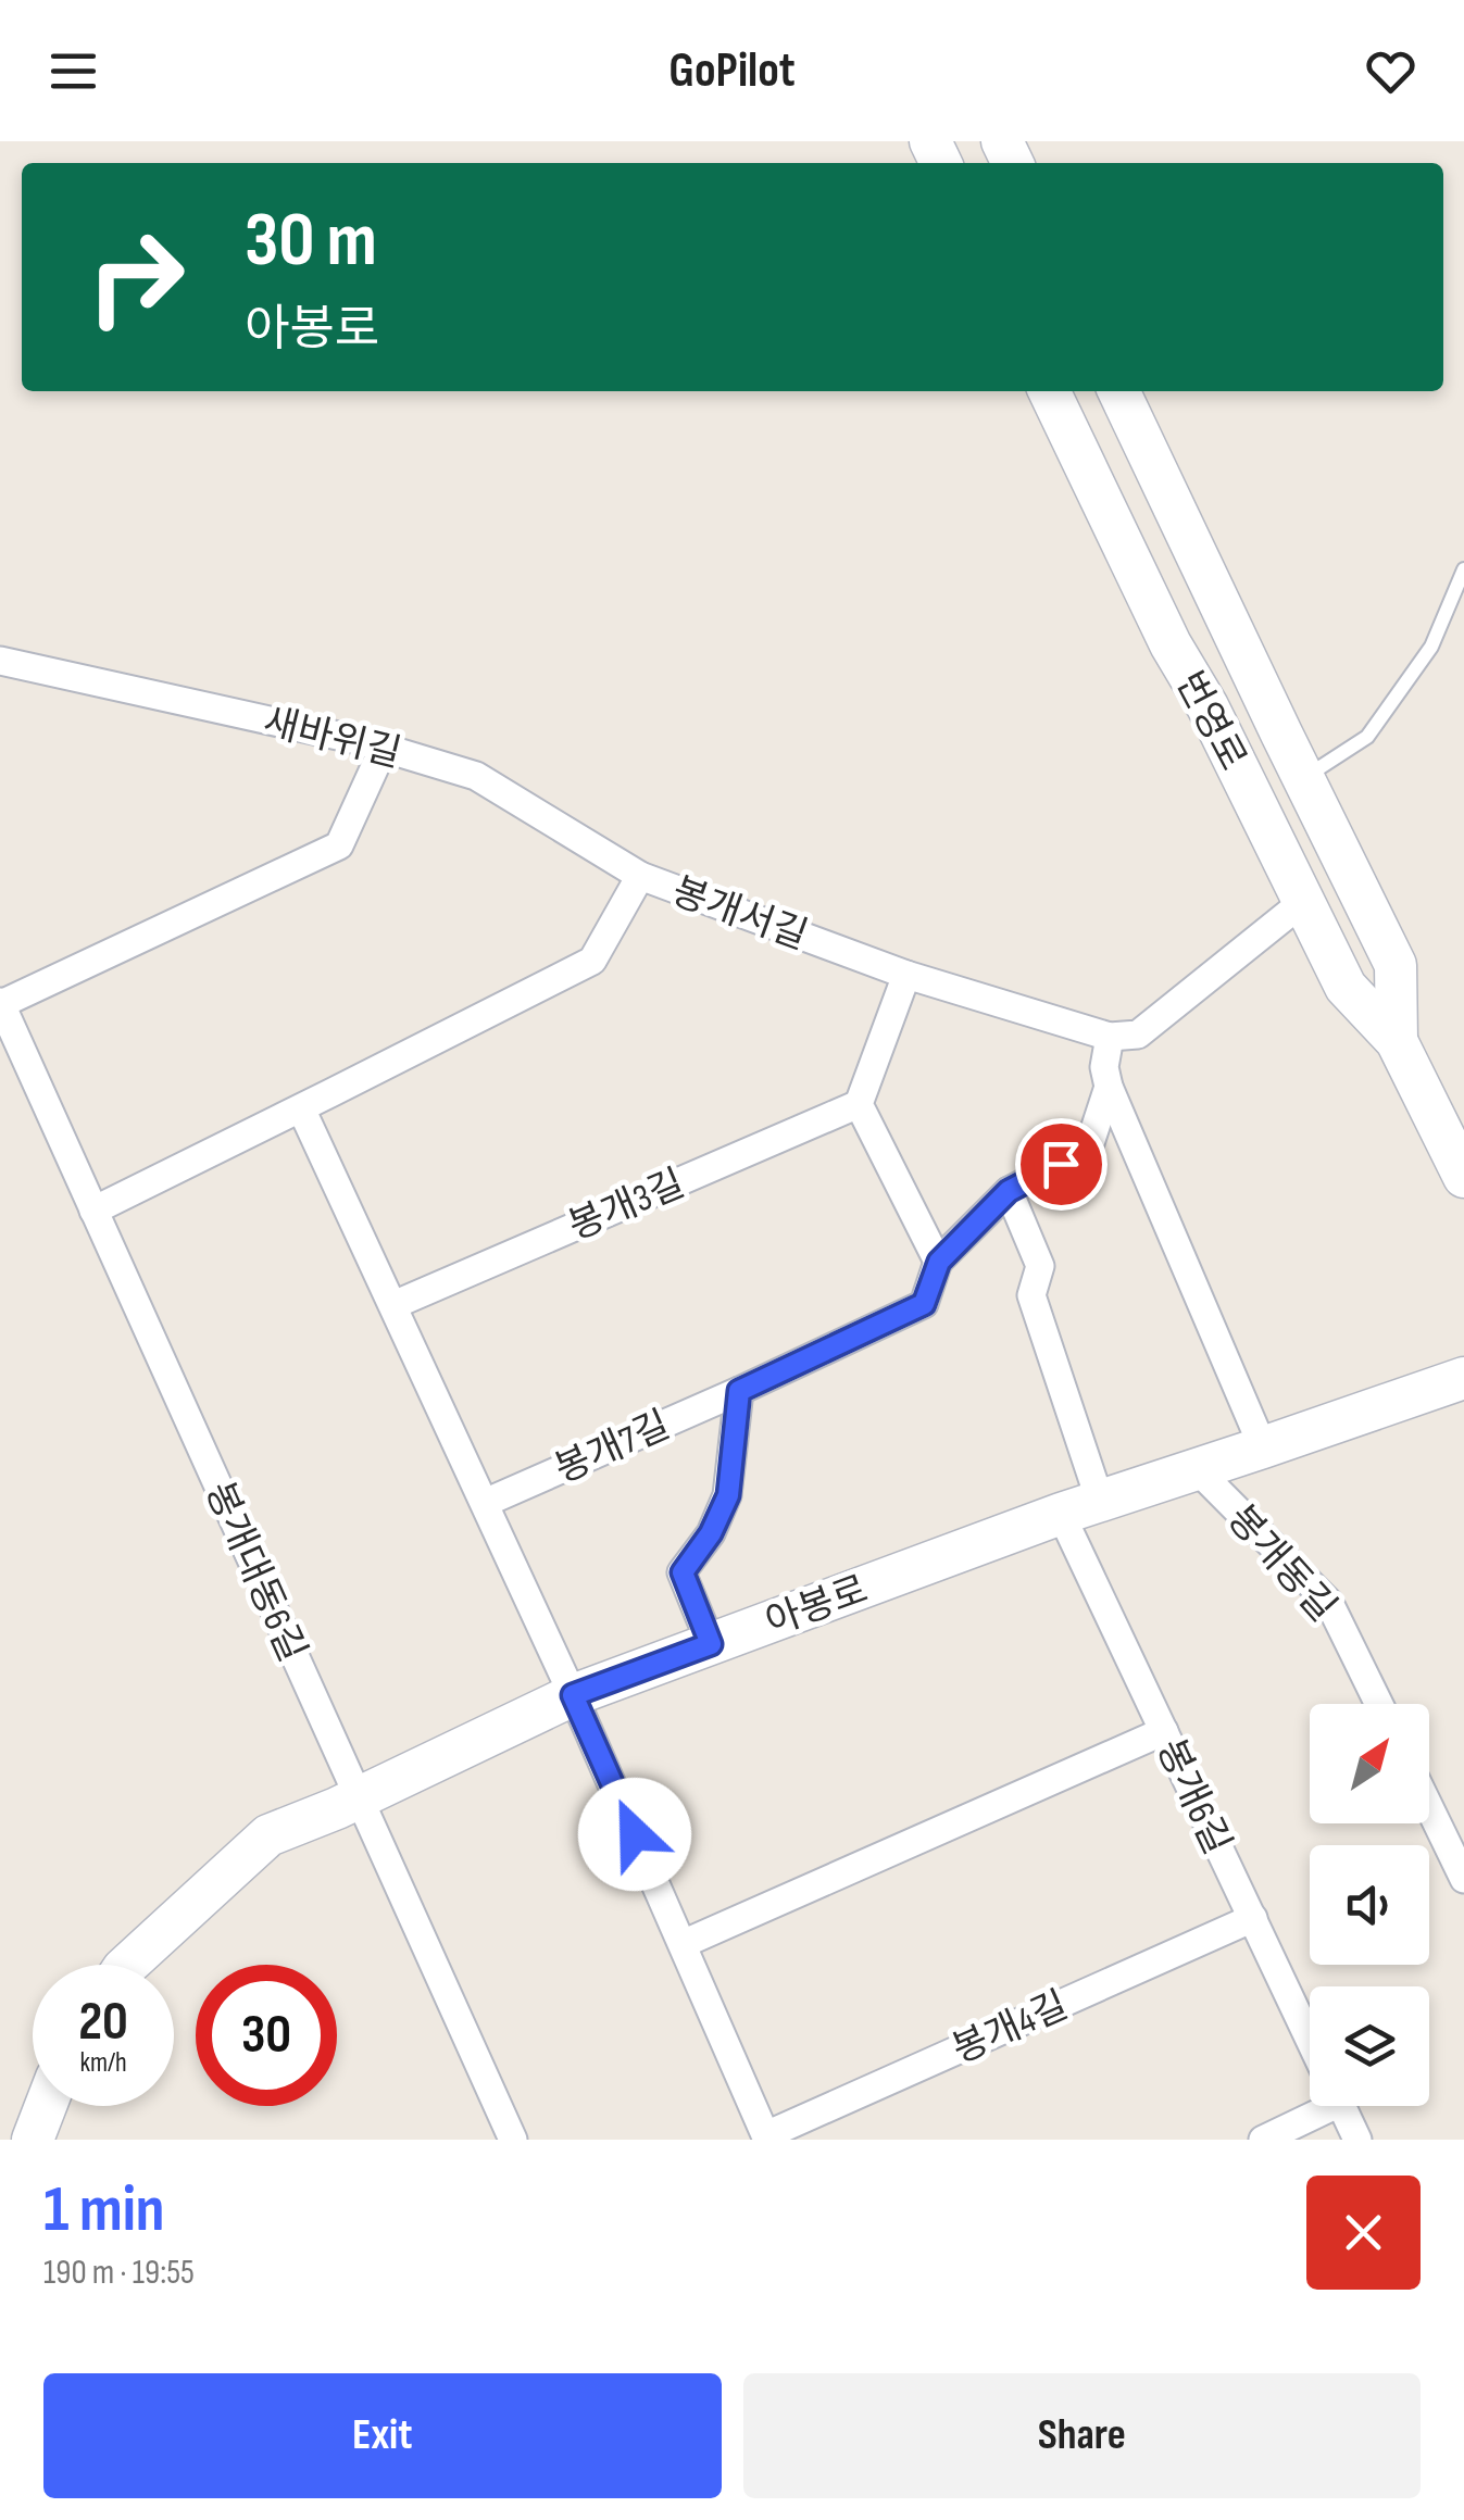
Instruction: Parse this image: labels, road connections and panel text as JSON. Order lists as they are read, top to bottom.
{
  "streets": {
    "main road": ["번영로", "아봉로"],
    "street": [
      "새바위길",
      "봉개서길",
      "봉개3길",
      "봉개7길",
      "봉개동길",
      "봉개대동6길",
      "봉개6길",
      "봉개4길"
    ]
  },
  "crossings": [
    ["새바위길", "봉개서길"],
    ["봉개서길", "봉개대동6길"],
    ["봉개7길", "아봉로"],
    ["봉개7길", "봉개6길"],
    ["봉개동길", "아봉로"],
    ["봉개대동6길", "아봉로"],
    ["아봉로", "봉개6길"],
    ["아봉로", "봉개4길"],
    ["봉개6길", "봉개4길"]
  ],
  "north": "top right",
  "page": {
    "header": "GoPilot",
    "turn": ["30 m", "아봉로"],
    "speed": "20 km/h",
    "limit": "30",
    "heading": ["1 min", "190 m · 19:55"],
    "buttons": ["Exit", "Share"]
  }
}
